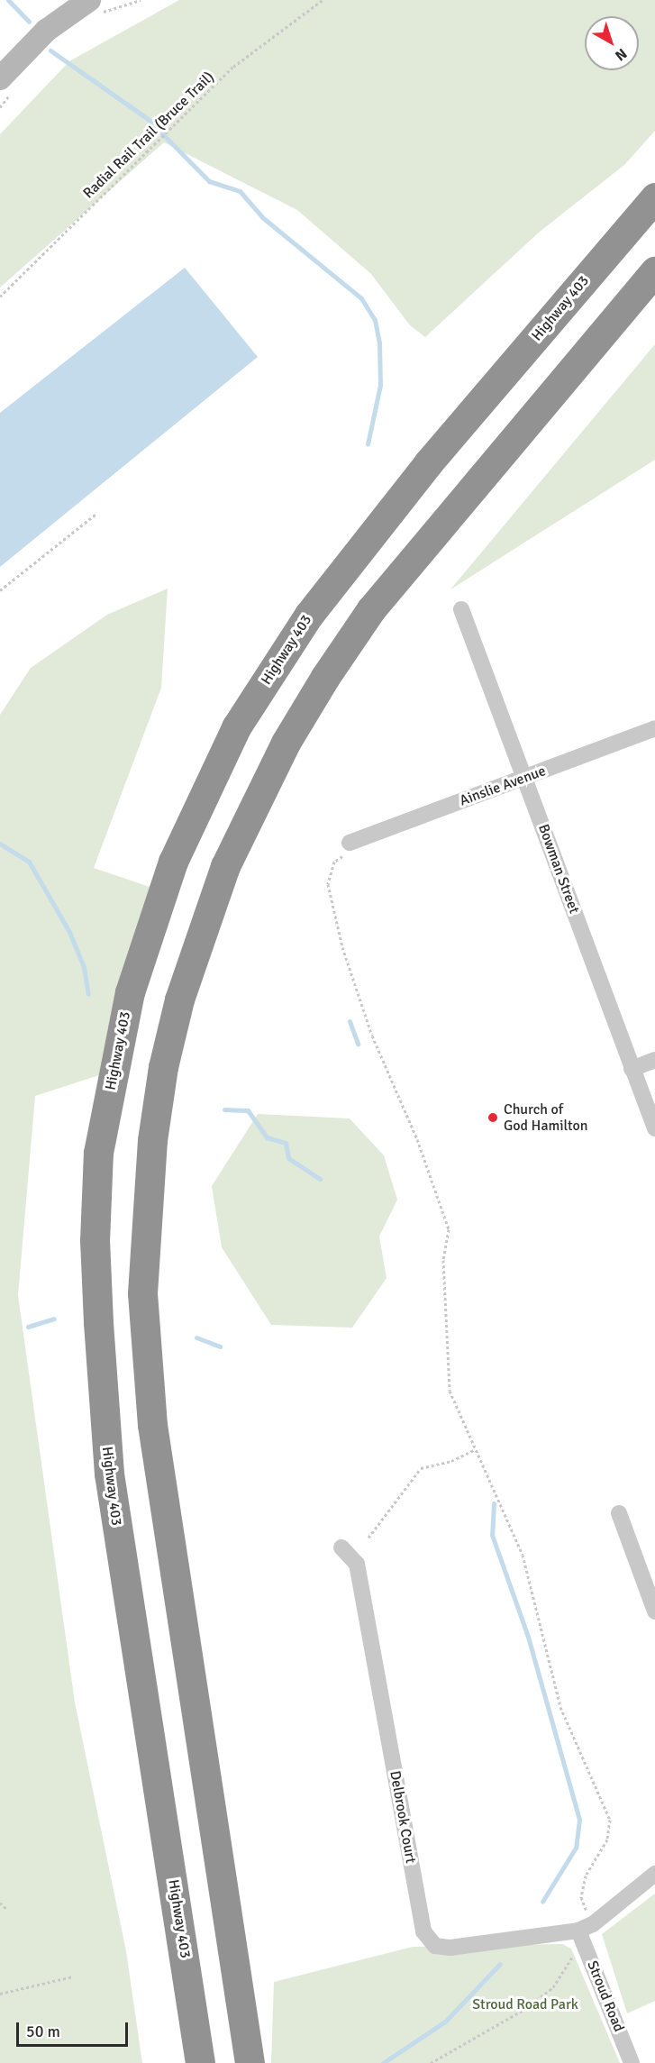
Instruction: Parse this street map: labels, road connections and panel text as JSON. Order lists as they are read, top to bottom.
{
  "streets": {
    "highway": ["Highway 403"],
    "street": [
      "Ainslie Avenue",
      "Bowman Street",
      "Delbrook Court",
      "Stroud Road"
    ],
    "path": ["Radial Rail Trail (Bruce Trail)"]
  },
  "crossings": [
    ["Ainslie Avenue", "Bowman Street"],
    ["Delbrook Court", "Stroud Road"]
  ],
  "parks": ["Stroud Road Park"],
  "places": ["Church of God Hamilton"],
  "scale_bar": "50 m",
  "north": "bottom right"
}
